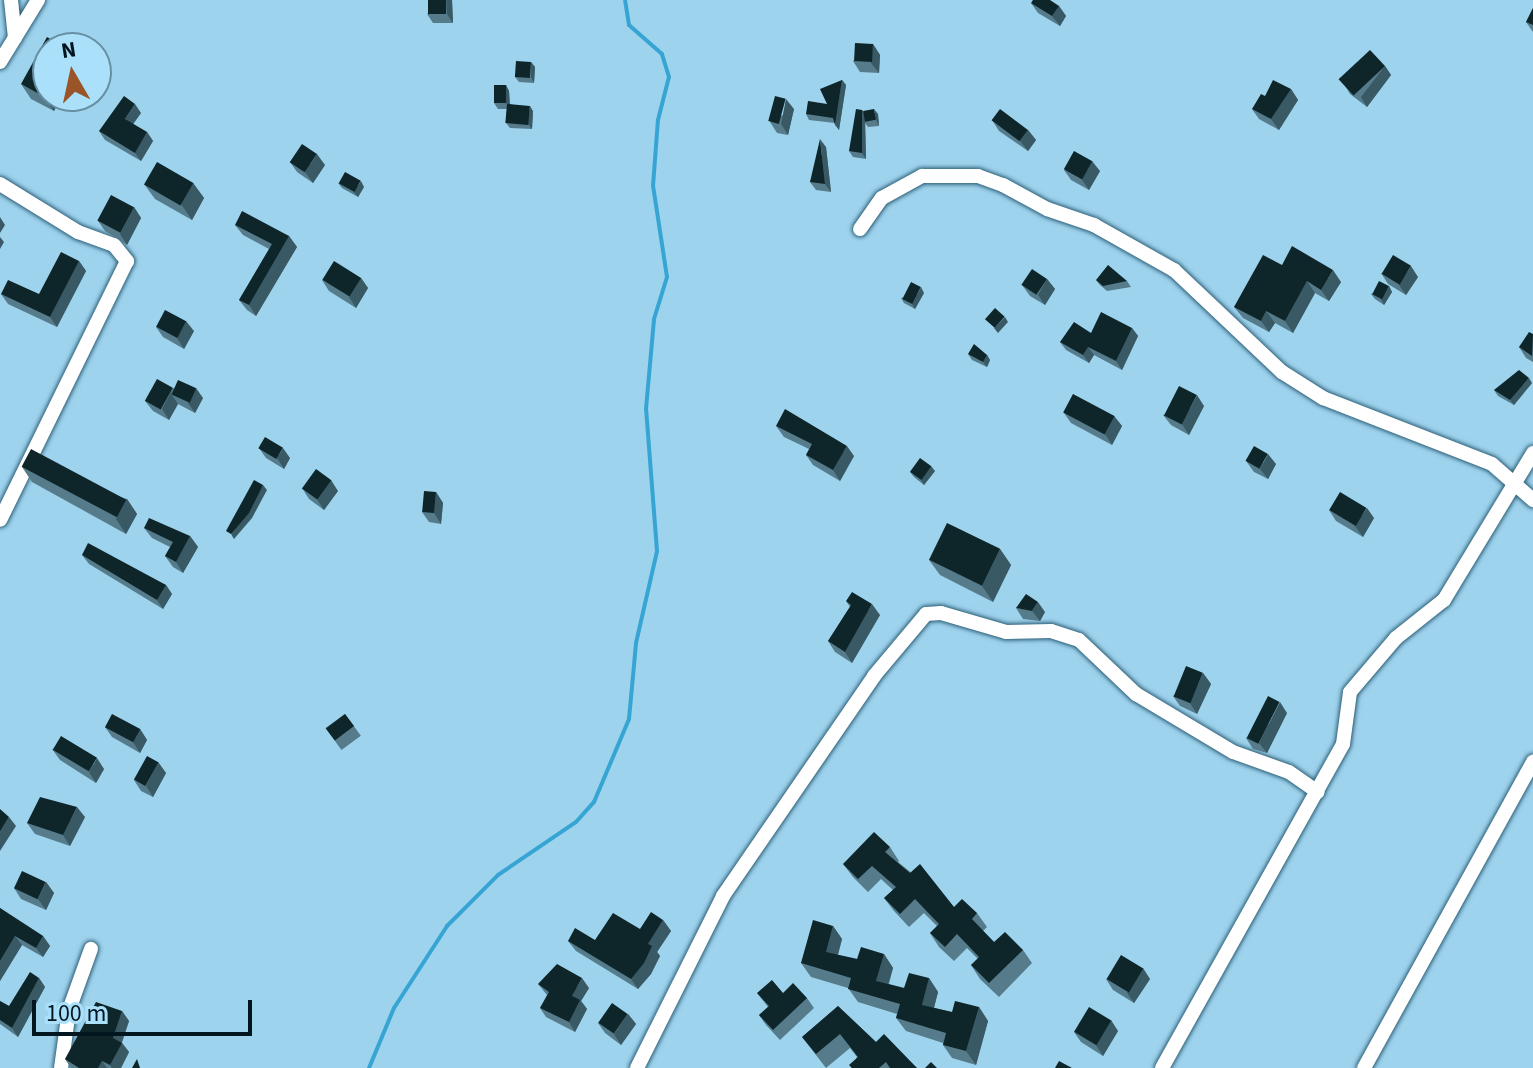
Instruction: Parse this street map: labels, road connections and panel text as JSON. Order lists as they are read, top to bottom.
{
  "scale_bar": "100 m",
  "north": "top"
}
